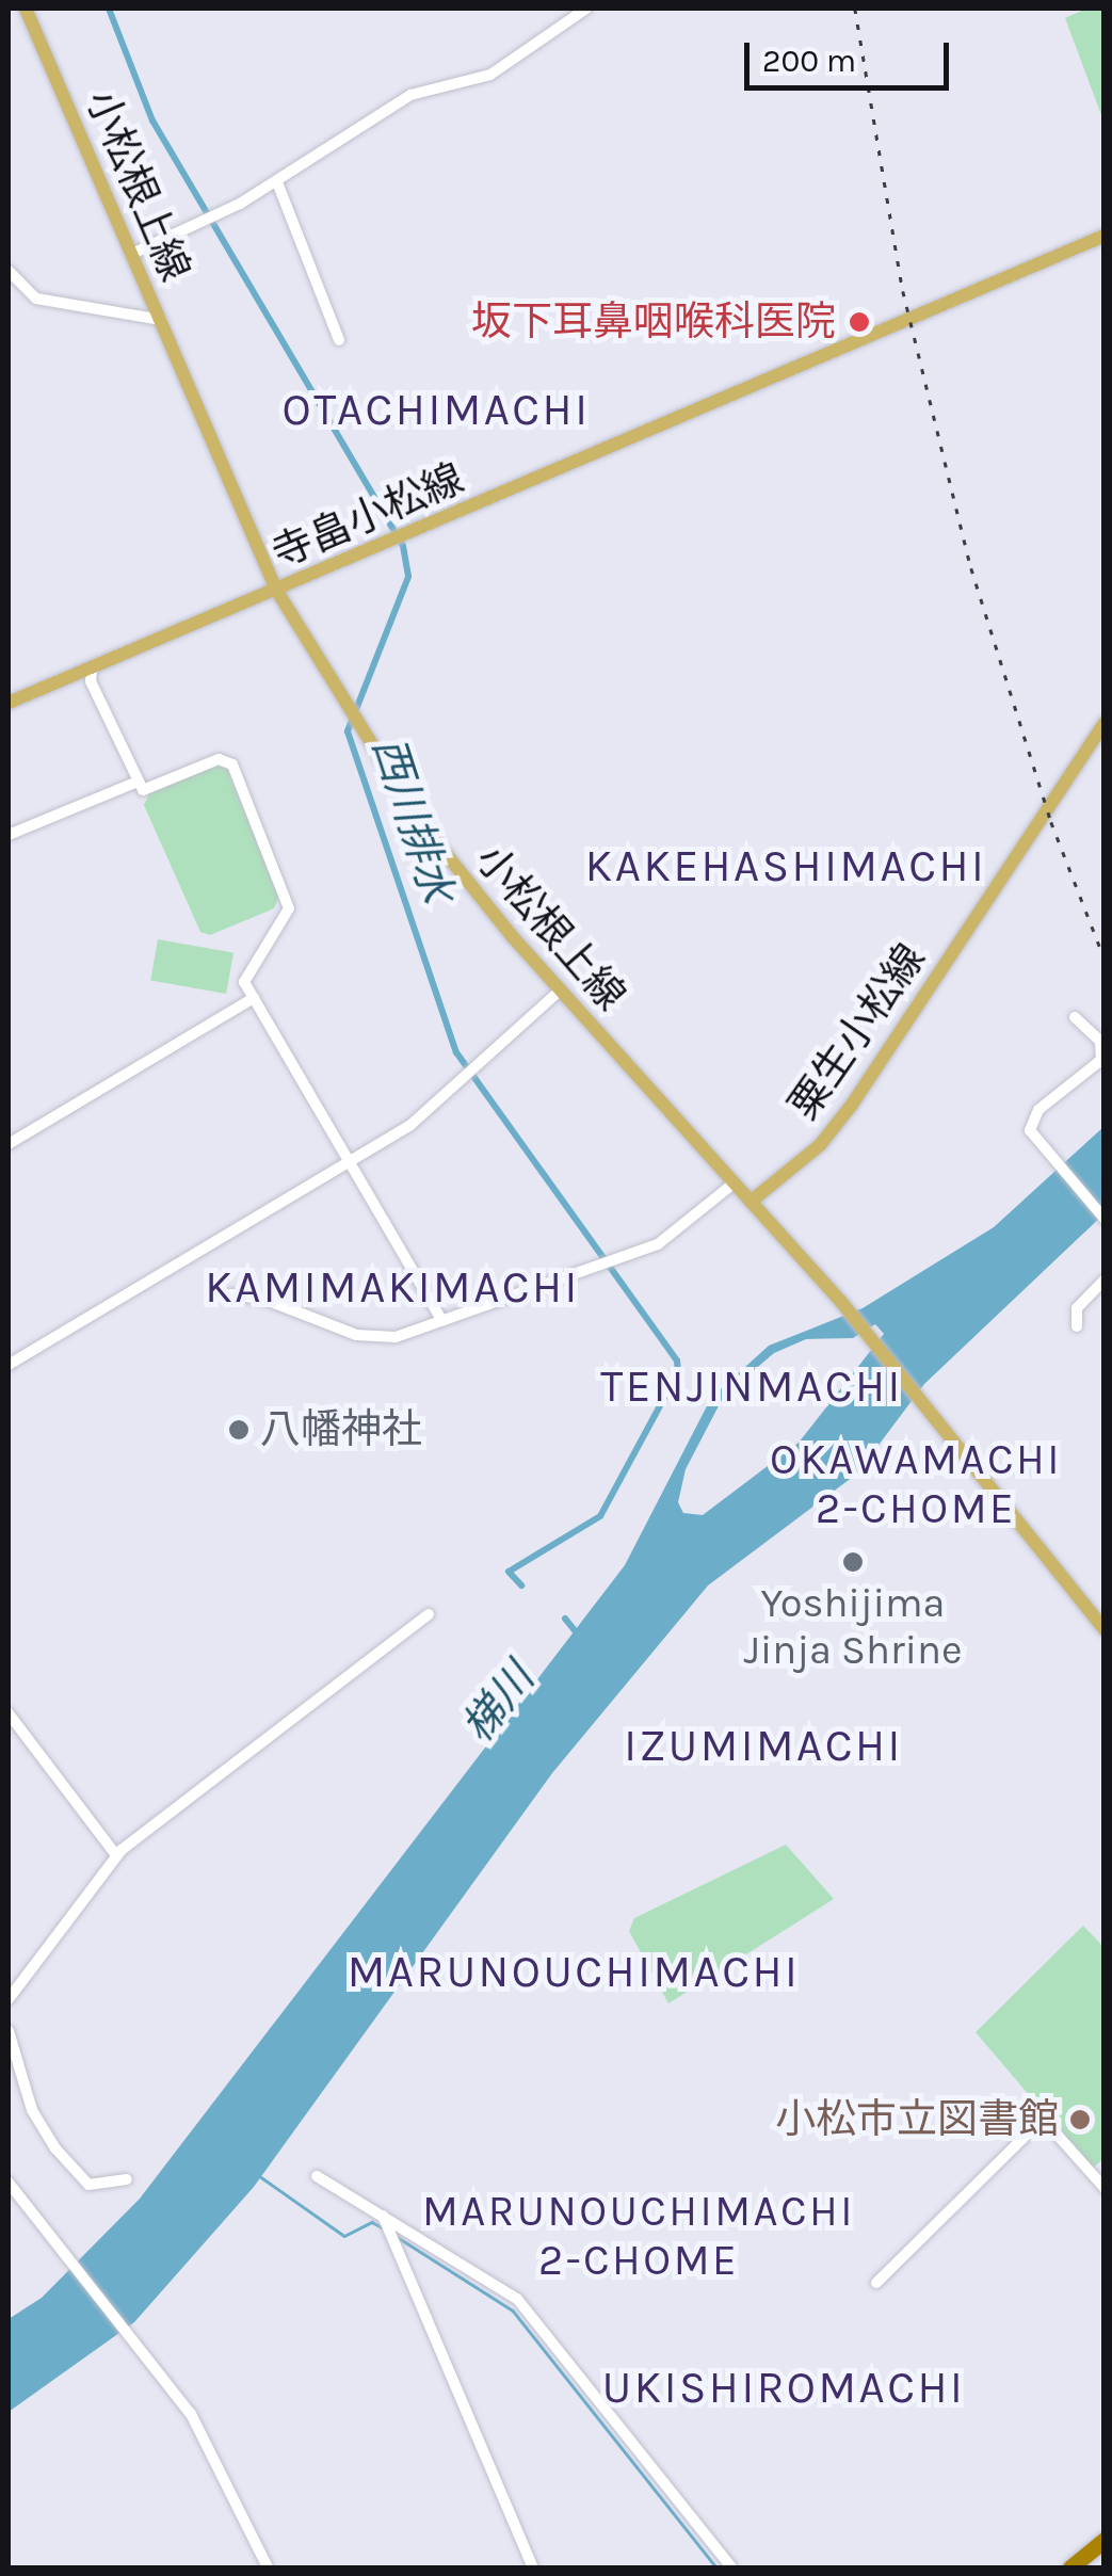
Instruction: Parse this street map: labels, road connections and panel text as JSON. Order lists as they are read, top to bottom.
{
  "streets": {
    "main road": ["小松根上線", "寺畠小松線", "粟生小松線"]
  },
  "crossings": [
    ["小松根上線", "寺畠小松線"],
    ["小松根上線", "粟生小松線"]
  ],
  "districts": [
    "OTACHIMACHI",
    "KAKEHASHIMACHI",
    "KAMIMAKIMACHI",
    "TENJINMACHI",
    "OKAWAMACHI 2-CHOME",
    "IZUMIMACHI",
    "MARUNOUCHIMACHI",
    "MARUNOUCHIMACHI 2-CHOME",
    "UKISHIROMACHI"
  ],
  "water": ["西川排水", "梯川"],
  "places": [
    "坂下耳鼻咽喉科医院",
    "八幡神社",
    "Yoshijima Jinja Shrine",
    "小松市立図書館"
  ],
  "scale_bar": "200 m"
}
